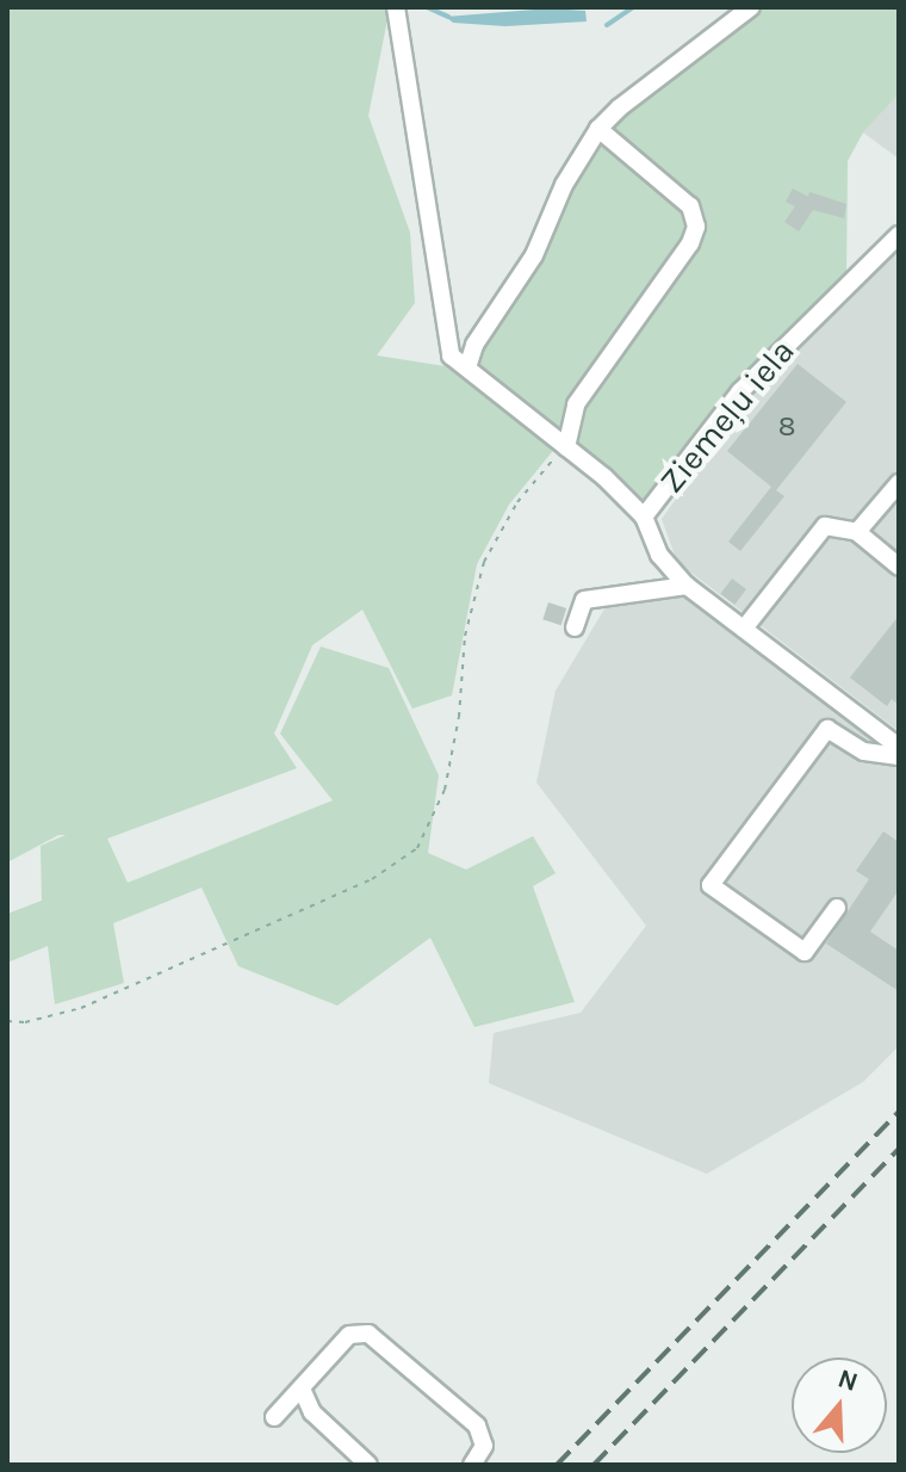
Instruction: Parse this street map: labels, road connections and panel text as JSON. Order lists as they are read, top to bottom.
{
  "streets": {
    "street": ["Ziemeļu iela"]
  },
  "house_numbers": ["8"],
  "north": "top"
}
